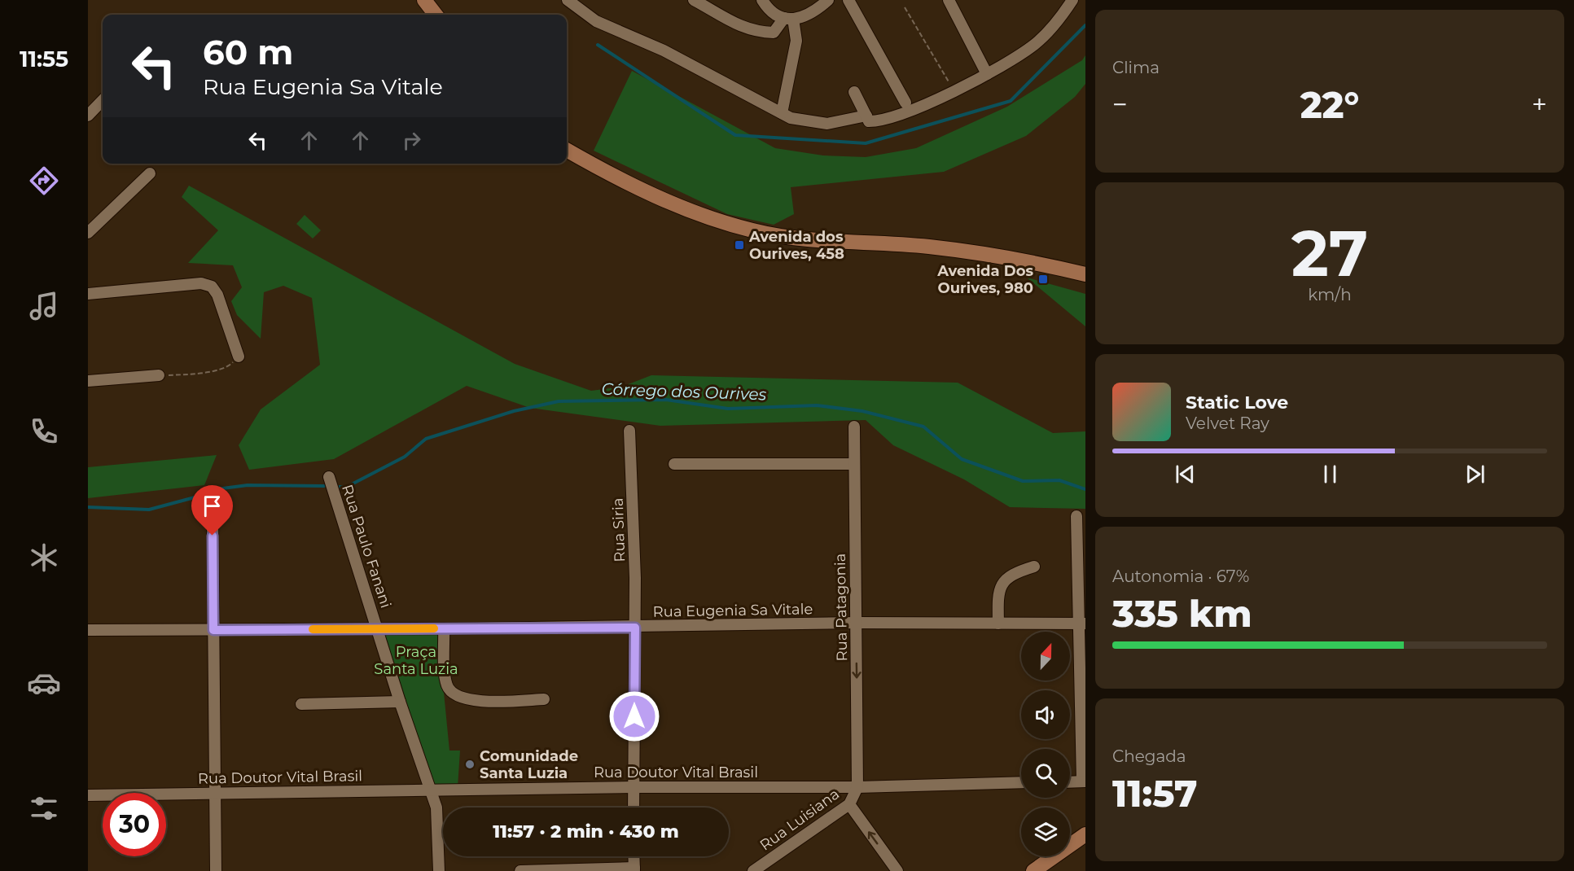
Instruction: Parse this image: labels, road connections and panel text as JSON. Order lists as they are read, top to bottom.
{
  "streets": {
    "street": [
      "Rua Siria",
      "Rua Paulo Fanani",
      "Rua Patagonia",
      "Rua Eugenia Sa Vitale",
      "Rua Doutor Vital Brasil",
      "Rua Luisiana"
    ]
  },
  "crossings": [
    ["Rua Siria", "Rua Eugenia Sa Vitale"],
    ["Rua Siria", "Rua Doutor Vital Brasil"],
    ["Rua Paulo Fanani", "Rua Eugenia Sa Vitale"],
    ["Rua Paulo Fanani", "Rua Doutor Vital Brasil"],
    ["Rua Patagonia", "Rua Eugenia Sa Vitale"],
    ["Rua Patagonia", "Rua Doutor Vital Brasil"],
    ["Rua Patagonia", "Rua Luisiana"],
    ["Rua Doutor Vital Brasil", "Rua Luisiana"]
  ],
  "one_way": ["Rua Patagonia"],
  "water": ["Córrego dos Ourives"],
  "parks": ["Praça Santa Luzia"],
  "places": {
    "transit": ["Avenida dos Ourives, 458", "Avenida Dos Ourives, 980"],
    "other": ["Comunidade Santa Luzia"]
  },
  "north": "top",
  "page": {
    "tabs": "11:55",
    "tile": [
      "Clima",
      ["27", "km/h"],
      ["Autonomia · 67%", "335 km"],
      ["Chegada", "11:57"]
    ],
    "turn": ["60 m", "Rua Eugenia Sa Vitale"],
    "heat": ["−", "22°", "+"],
    "song": ["Static Love", "Velvet Ray"],
    "limit": "30",
    "trip": "11:57 · 2 min · 430 m"
  }
}
